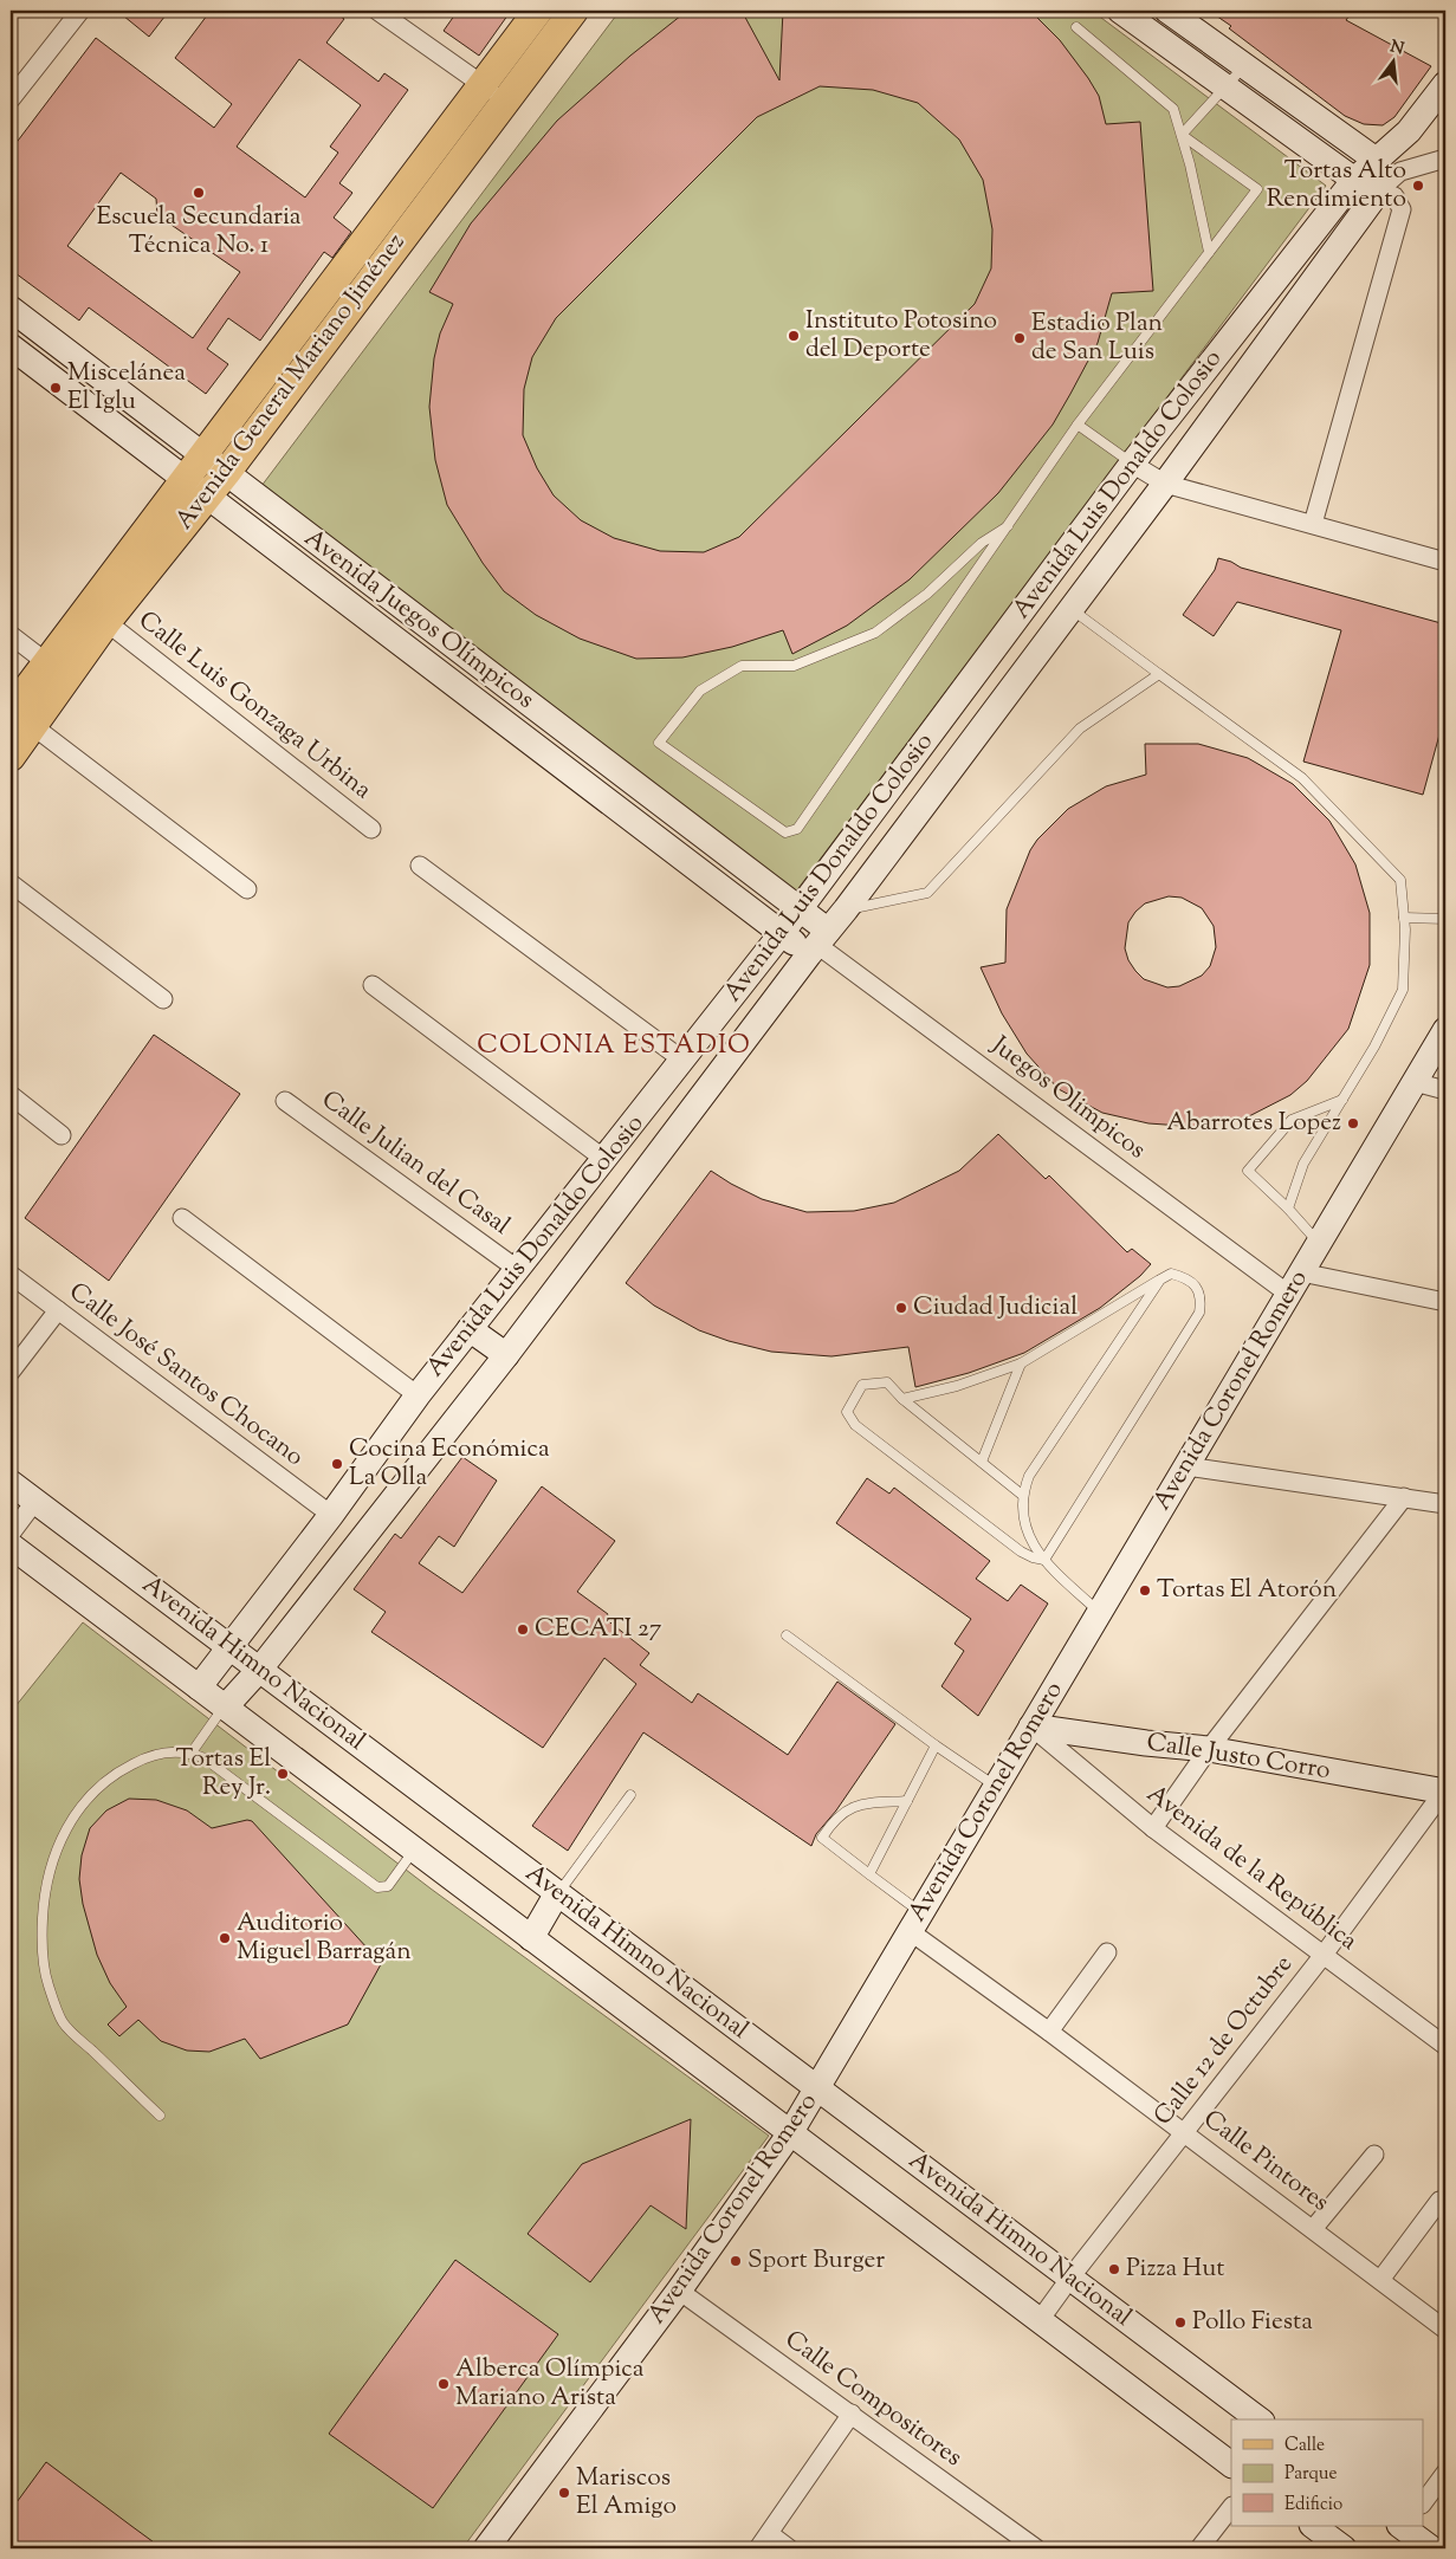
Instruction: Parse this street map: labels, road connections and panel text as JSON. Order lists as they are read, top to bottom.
{
  "streets": {
    "main road": ["Avenida General Mariano Jiménez"],
    "street": [
      "Avenida Luis Donaldo Colosio",
      "Avenida Juegos Olímpicos",
      "Calle Luis Gonzaga Urbina",
      "Juegos Olimpicos",
      "Calle Julian del Casal",
      "Calle José Santos Chocano",
      "Avenida Coronel Romero",
      "Avenida Himno Nacional",
      "Calle Justo Corro",
      "Avenida de la República",
      "Calle 12 de Octubre",
      "Calle Pintores",
      "Calle Compositores"
    ]
  },
  "crossings": [
    ["Avenida General Mariano Jiménez", "Avenida Juegos Olímpicos"],
    ["Avenida General Mariano Jiménez", "Calle Luis Gonzaga Urbina"],
    ["Avenida Luis Donaldo Colosio", "Avenida Juegos Olímpicos"],
    ["Avenida Luis Donaldo Colosio", "Juegos Olimpicos"],
    ["Avenida Luis Donaldo Colosio", "Calle Julian del Casal"],
    ["Avenida Luis Donaldo Colosio", "Calle José Santos Chocano"],
    ["Avenida Luis Donaldo Colosio", "Avenida Himno Nacional"],
    ["Avenida Juegos Olímpicos", "Juegos Olimpicos"],
    ["Juegos Olimpicos", "Avenida Coronel Romero"],
    ["Avenida Coronel Romero", "Avenida Himno Nacional"],
    ["Avenida Coronel Romero", "Calle Justo Corro"],
    ["Avenida Coronel Romero", "Avenida de la República"],
    ["Avenida Coronel Romero", "Calle Pintores"],
    ["Avenida Coronel Romero", "Calle Compositores"],
    ["Avenida Himno Nacional", "Calle 12 de Octubre"],
    ["Calle Justo Corro", "Avenida de la República"],
    ["Calle Justo Corro", "Calle 12 de Octubre"],
    ["Avenida de la República", "Calle 12 de Octubre"],
    ["Calle 12 de Octubre", "Calle Pintores"]
  ],
  "districts": ["COLONIA ESTADIO"],
  "places": [
    "Tortas Alto Rendimiento",
    "Escuela Secundaria Técnica No. 1",
    "Instituto Potosino del Deporte",
    "Estadio Plan de San Luis",
    "Miscelánea El Iglu",
    "Abarrotes Lopez",
    "Ciudad Judicial",
    "Cocina Económica La Olla",
    "Tortas El Atorón",
    "CECATI 27",
    "Tortas El Rey Jr.",
    "Auditorio Miguel Barragán",
    "Sport Burger",
    "Pizza Hut",
    "Pollo Fiesta",
    "Alberca Olímpica Mariano Arista",
    "Mariscos El Amigo"
  ],
  "legend": ["Calle", "Parque", "Edificio"],
  "north": "top"
}
